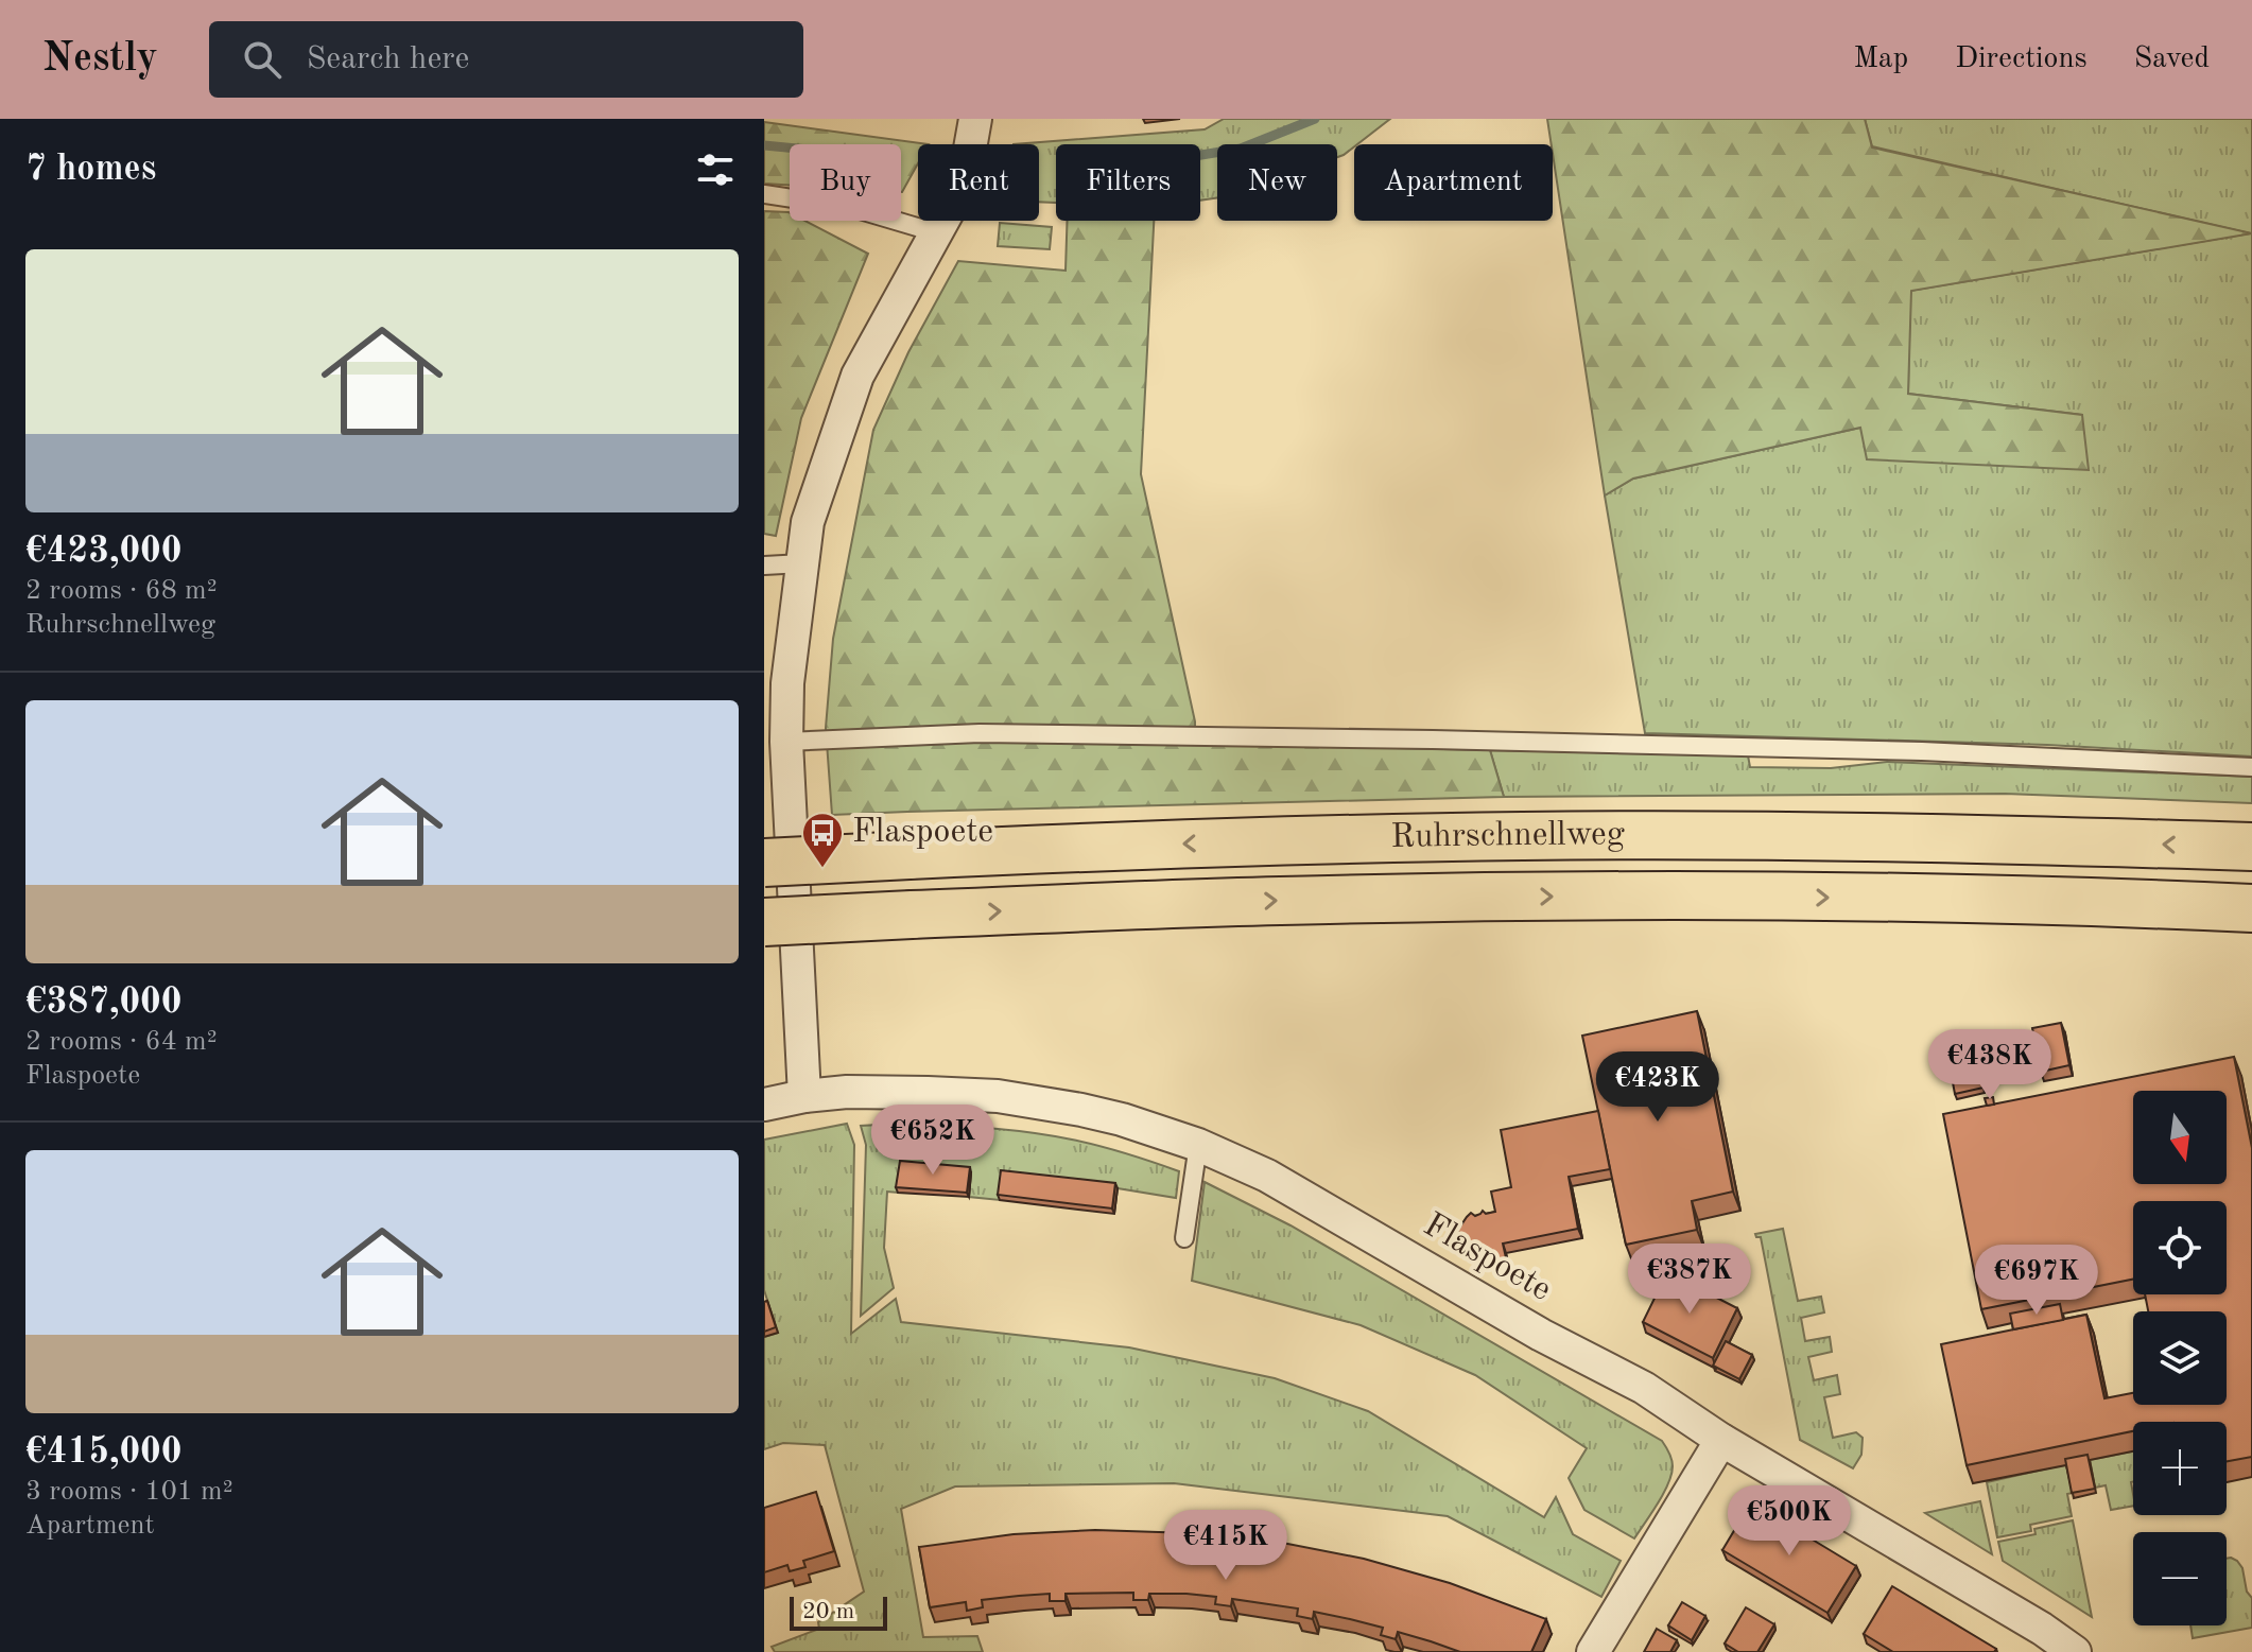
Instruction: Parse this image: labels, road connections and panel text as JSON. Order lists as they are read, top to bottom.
{
  "streets": {
    "highway": ["Ruhrschnellweg"],
    "street": ["Flaspoete"]
  },
  "places": {
    "bus stop": ["Flaspoete"]
  },
  "scale_bar": "20 m",
  "north": "bottom",
  "page": {
    "header": "Nestly",
    "search": "Search here",
    "nav": ["Map", "Directions", "Saved"],
    "heading": "7 homes",
    "chip": [
      "Buy",
      "Rent",
      "Filters",
      "New",
      "Apartment"
    ],
    "list": [
      {
        "name": "€423,000",
        "note": "2 rooms · 68 m² · Ruhrschnellweg"
      },
      {
        "name": "€387,000",
        "note": "2 rooms · 64 m² · Flaspoete"
      },
      {
        "name": "€415,000",
        "note": "3 rooms · 101 m² · Apartment"
      }
    ],
    "price": [
      "€438K",
      "€423K",
      "€652K",
      "€387K",
      "€697K",
      "€500K",
      "€415K"
    ],
    "map_buttons": ["+", "−"],
    "scale": "20 m"
  }
}
